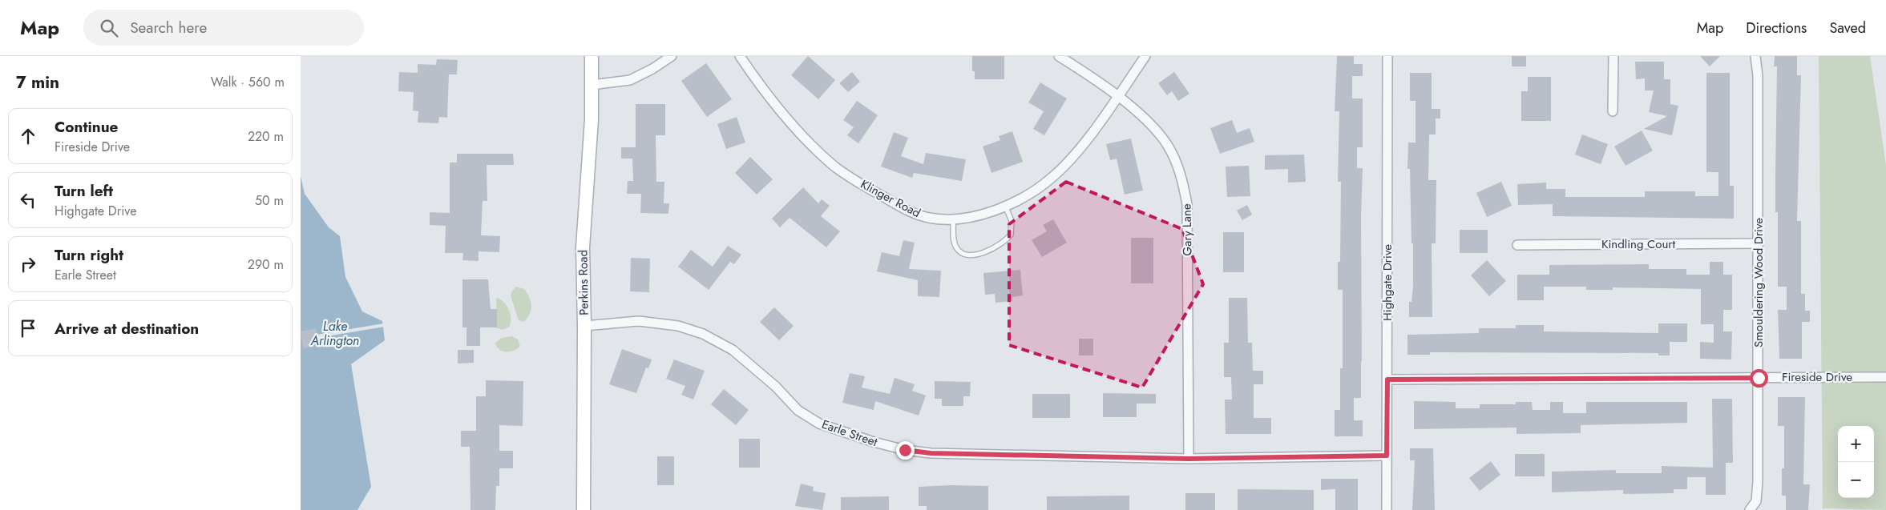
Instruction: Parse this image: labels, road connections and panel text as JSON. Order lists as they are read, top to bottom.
{
  "streets": {
    "main road": ["Perkins Road"],
    "street": [
      "Klinger Road",
      "Gary Lane",
      "Kindling Court",
      "Highgate Drive",
      "Smouldering Wood Drive",
      "Fireside Drive",
      "Earle Street"
    ]
  },
  "crossings": [
    ["Klinger Road", "Gary Lane"],
    ["Gary Lane", "Earle Street"],
    ["Kindling Court", "Smouldering Wood Drive"],
    ["Perkins Road", "Earle Street"],
    ["Highgate Drive", "Fireside Drive"],
    ["Highgate Drive", "Earle Street"],
    ["Smouldering Wood Drive", "Fireside Drive"]
  ],
  "water": ["Lake Arlington"],
  "page": {
    "header": "Map",
    "search": "Search here",
    "nav": ["Map", "Directions", "Saved"],
    "heading": ["7 min", "Walk · 560 m"],
    "list": [
      ["Continue", "Fireside Drive", "220 m"],
      ["Turn left", "Highgate Drive", "50 m"],
      ["Turn right", "Earle Street", "290 m"],
      "Arrive at destination"
    ],
    "map_buttons": ["+", "−"]
  }
}
